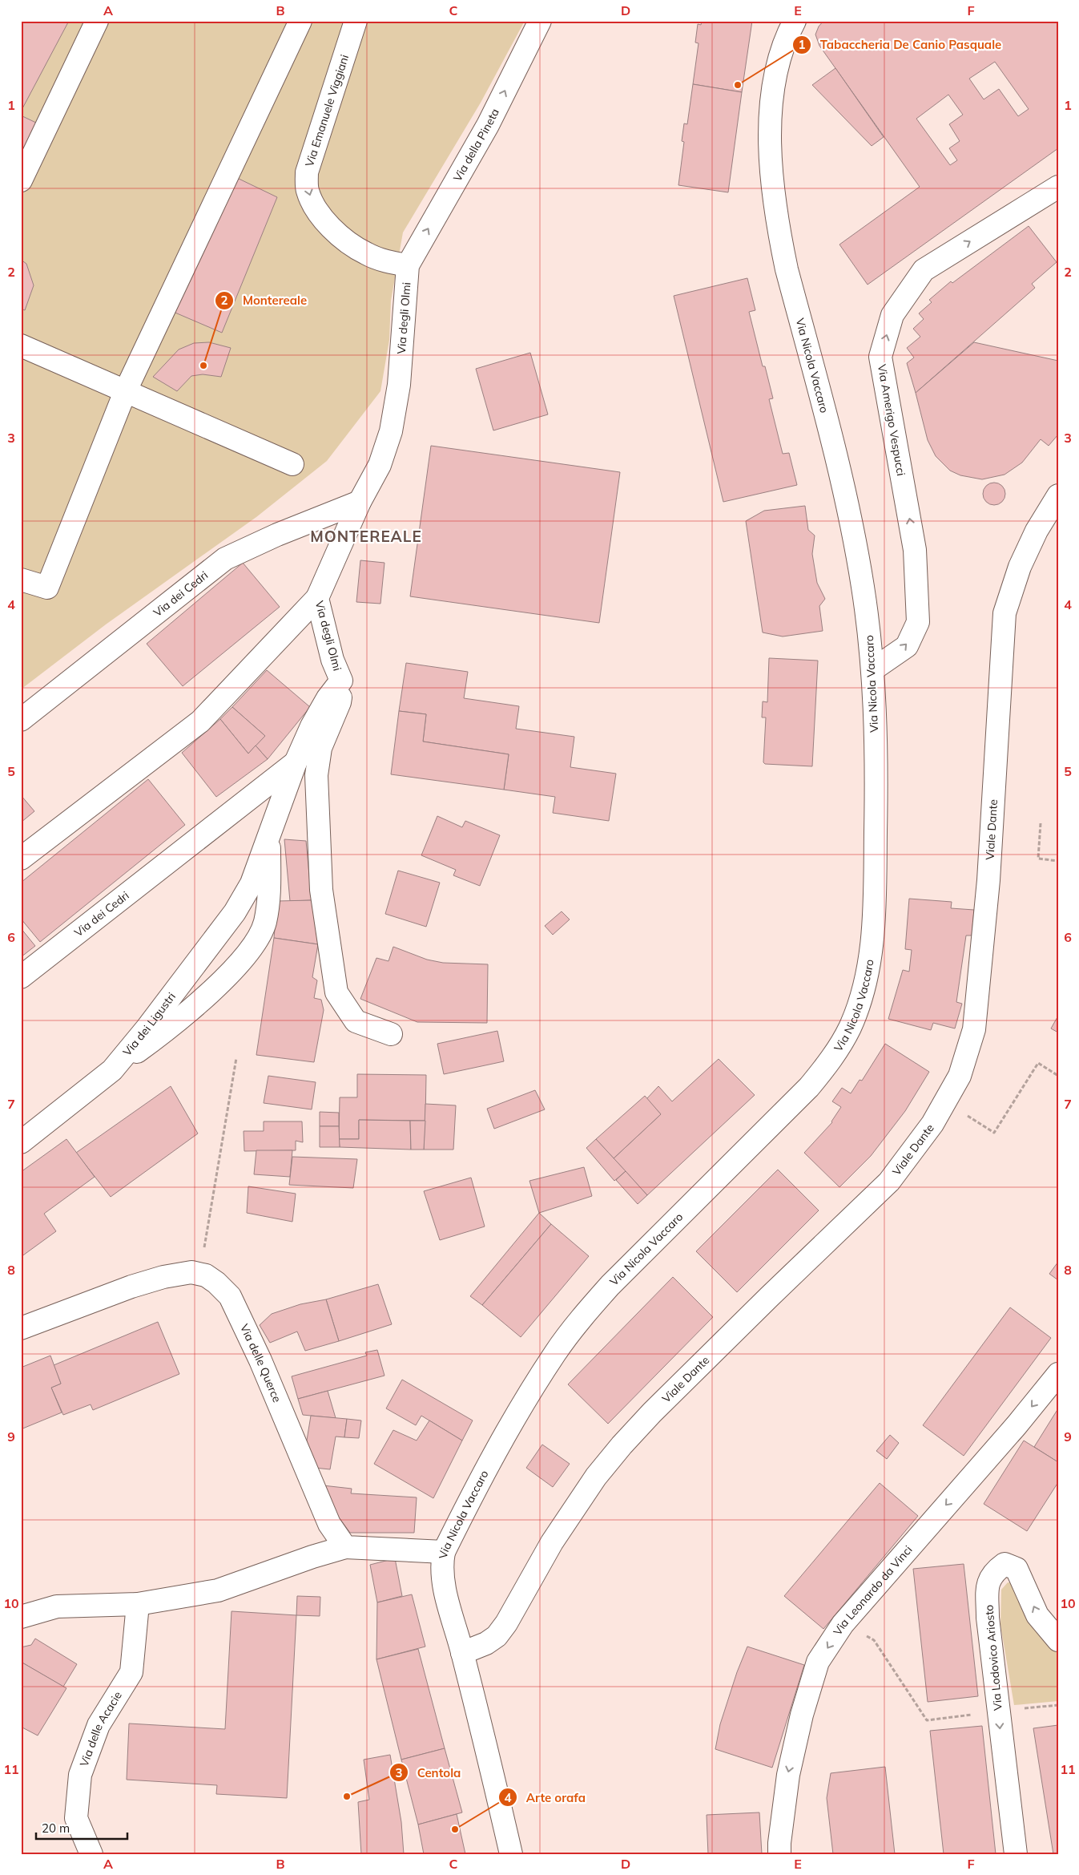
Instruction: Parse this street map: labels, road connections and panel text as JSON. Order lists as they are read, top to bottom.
{
  "streets": {
    "street": [
      "Via Emanuele Viggiani",
      "Via della Pineta",
      "Via degli Olmi",
      "Via Nicola Vaccaro",
      "Via Amerigo Vespucci",
      "Via dei Cedri",
      "Viale Dante",
      "Via dei Ligustri",
      "Via delle Querce",
      "Via Leonardo da Vinci",
      "Via Lodovico Ariosto",
      "Via delle Acacie"
    ]
  },
  "crossings": [
    ["Via Emanuele Viggiani", "Via della Pineta"],
    ["Via Emanuele Viggiani", "Via degli Olmi"],
    ["Via della Pineta", "Via degli Olmi"],
    ["Via degli Olmi", "Via dei Cedri"],
    ["Via degli Olmi", "Via dei Ligustri"],
    ["Via Nicola Vaccaro", "Via Amerigo Vespucci"],
    ["Via Nicola Vaccaro", "Viale Dante"]
  ],
  "one_way": [
    "Via Emanuele Viggiani",
    "Via della Pineta",
    "Via Amerigo Vespucci",
    "Via Leonardo da Vinci"
  ],
  "districts": ["MONTEREALE"],
  "places": [
    "Tabaccheria De Canio Pasquale",
    "Montereale",
    "Centola",
    "Arte orafa"
  ],
  "scale_bar": "20 m",
  "grid": {
    "columns": [
      "A",
      "B",
      "C",
      "D",
      "E",
      "F"
    ],
    "rows": [
      "1",
      "2",
      "3",
      "4",
      "5",
      "6",
      "7",
      "8",
      "9",
      "10",
      "11"
    ]
  }
}
